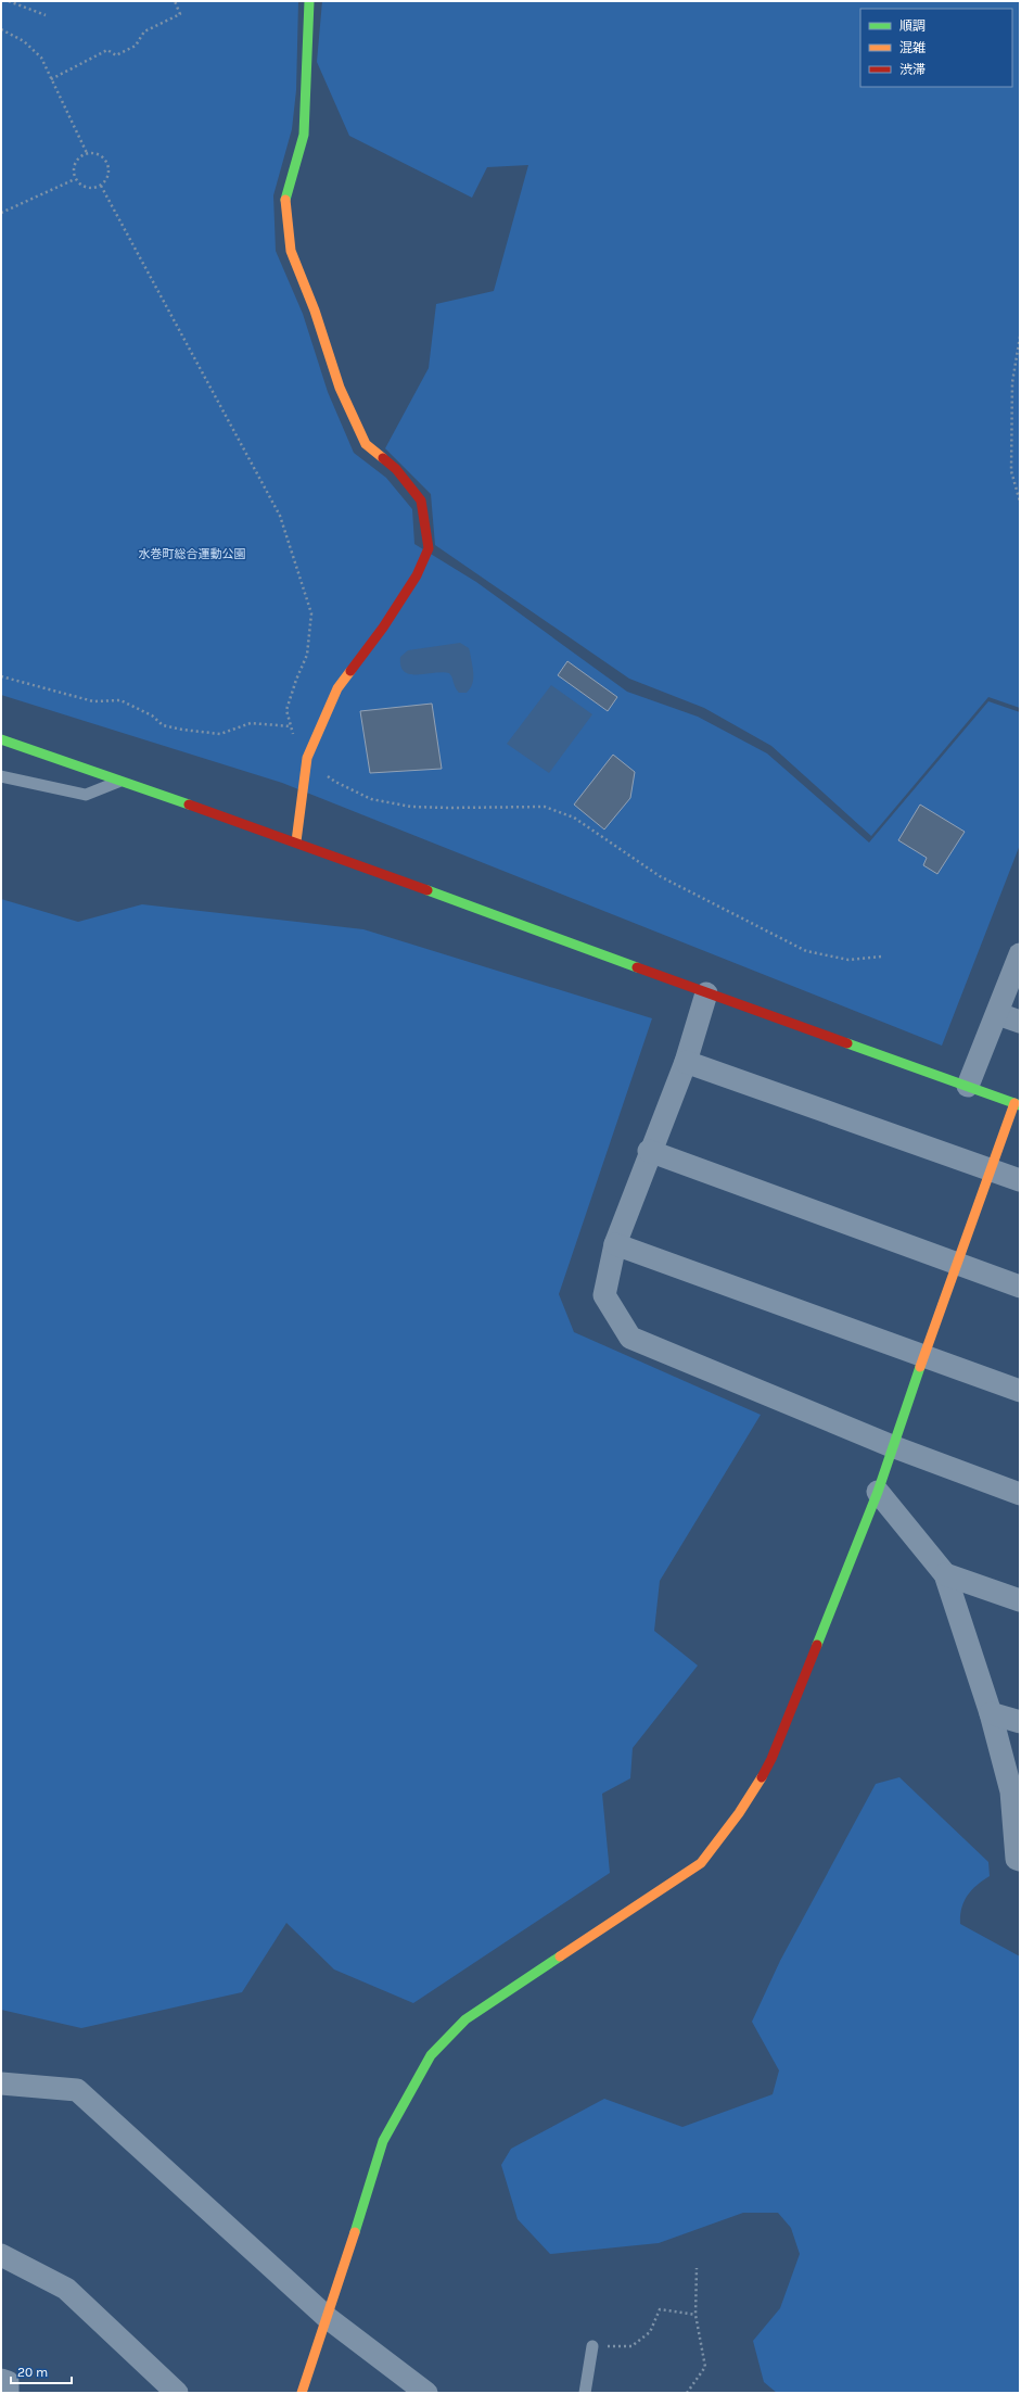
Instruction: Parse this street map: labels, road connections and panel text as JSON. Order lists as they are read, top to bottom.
{
  "parks": ["水巻町総合運動公園"],
  "legend": ["順調", "混雑", "渋滞"],
  "scale_bar": "20 m"
}
